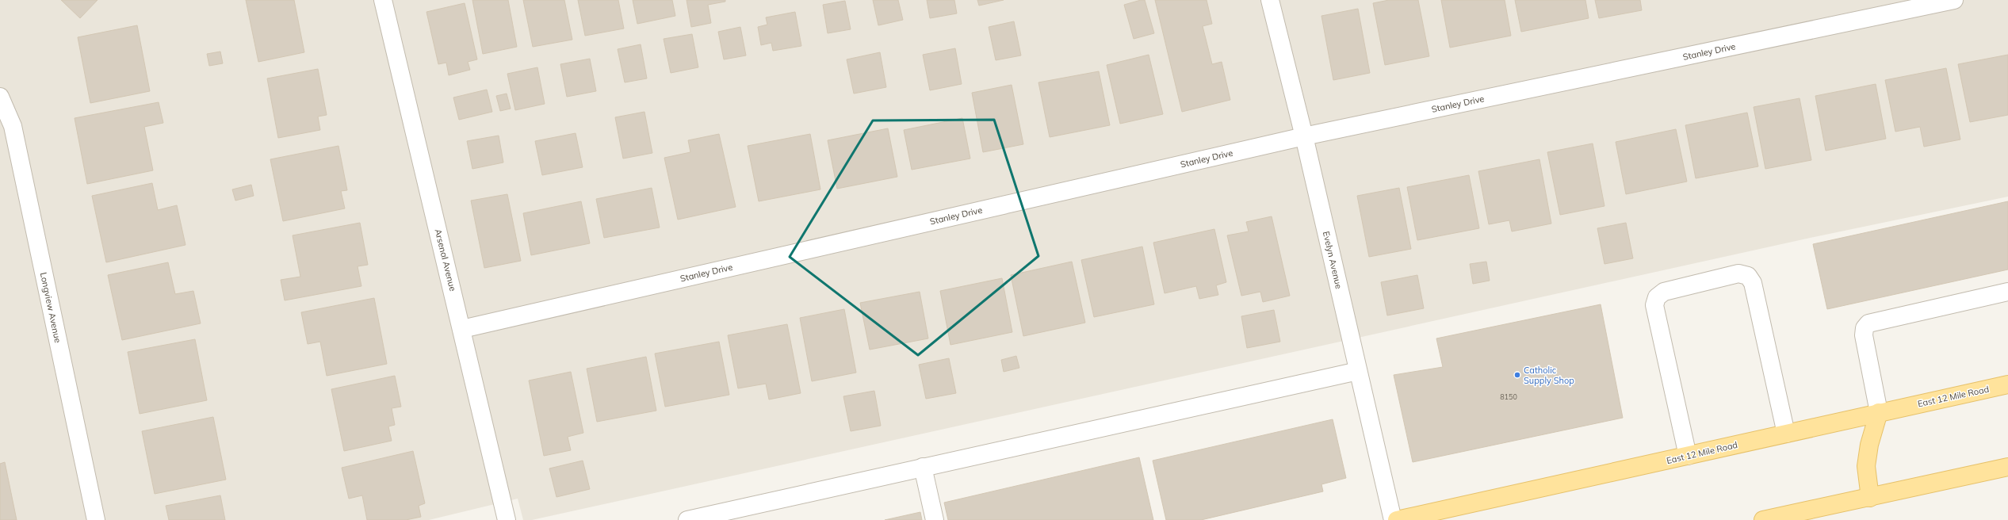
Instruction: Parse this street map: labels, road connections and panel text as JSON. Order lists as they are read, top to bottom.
{
  "streets": {
    "main road": ["East 12 Mile Road"],
    "street": [
      "Stanley Drive",
      "Arsenal Avenue",
      "Evelyn Avenue",
      "Longview Avenue"
    ]
  },
  "crossings": [
    ["Stanley Drive", "Arsenal Avenue"],
    ["Stanley Drive", "Evelyn Avenue"]
  ],
  "places": ["Catholic Supply Shop"],
  "house_numbers": ["8150"]
}
